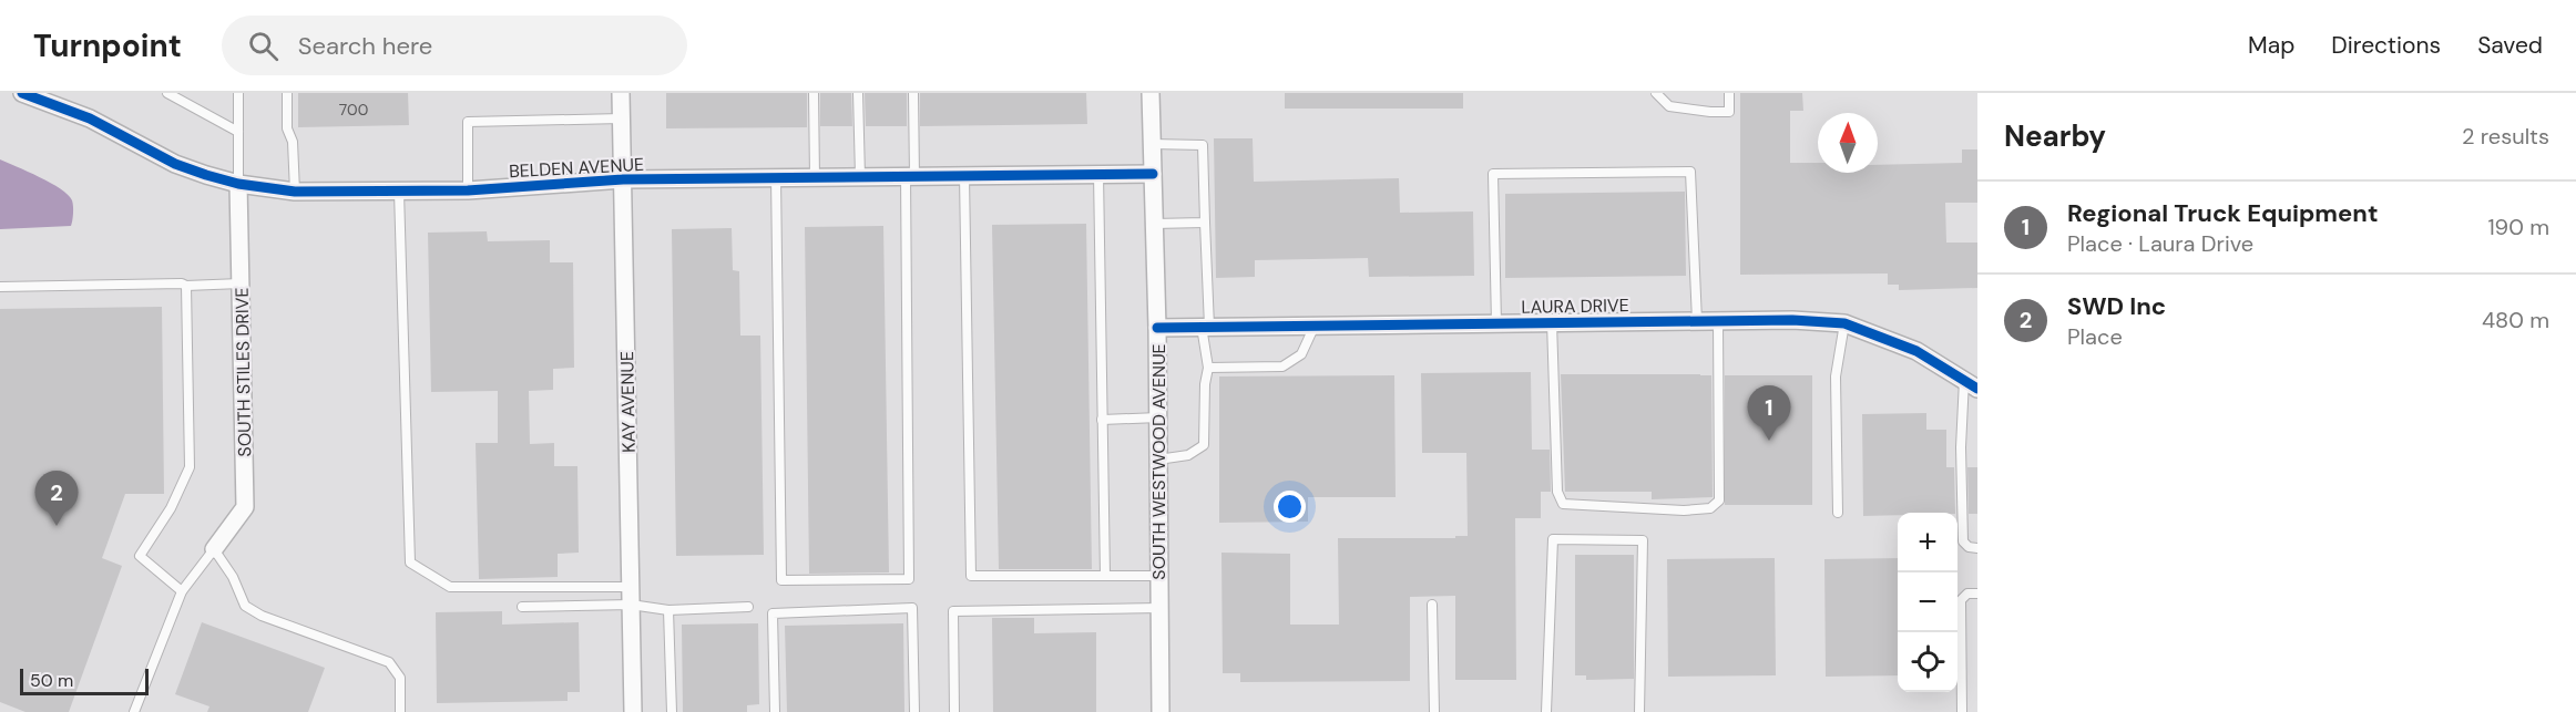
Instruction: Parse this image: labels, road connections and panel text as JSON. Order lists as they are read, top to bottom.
{
  "streets": {
    "street": [
      "BELDEN AVENUE",
      "LAURA DRIVE",
      "SOUTH STILES DRIVE",
      "KAY AVENUE",
      "SOUTH WESTWOOD AVENUE"
    ]
  },
  "crossings": [
    ["BELDEN AVENUE", "SOUTH STILES DRIVE"],
    ["BELDEN AVENUE", "KAY AVENUE"],
    ["BELDEN AVENUE", "SOUTH WESTWOOD AVENUE"],
    ["LAURA DRIVE", "SOUTH WESTWOOD AVENUE"]
  ],
  "house_numbers": ["700"],
  "scale_bar": "50 m",
  "north": "top",
  "page": {
    "header": "Turnpoint",
    "search": "Search here",
    "nav": ["Map", "Directions", "Saved"],
    "heading": ["Nearby", "2 results"],
    "list": [
      {
        "mark": "1",
        "name": "Regional Truck Equipment",
        "note": "Place · Laura Drive",
        "value": "190 m"
      },
      {
        "mark": "2",
        "name": "SWD Inc",
        "note": "Place",
        "value": "480 m"
      }
    ],
    "pins": ["1", "2"],
    "map_buttons": ["+", "−"],
    "scale": "50 m"
  }
}
